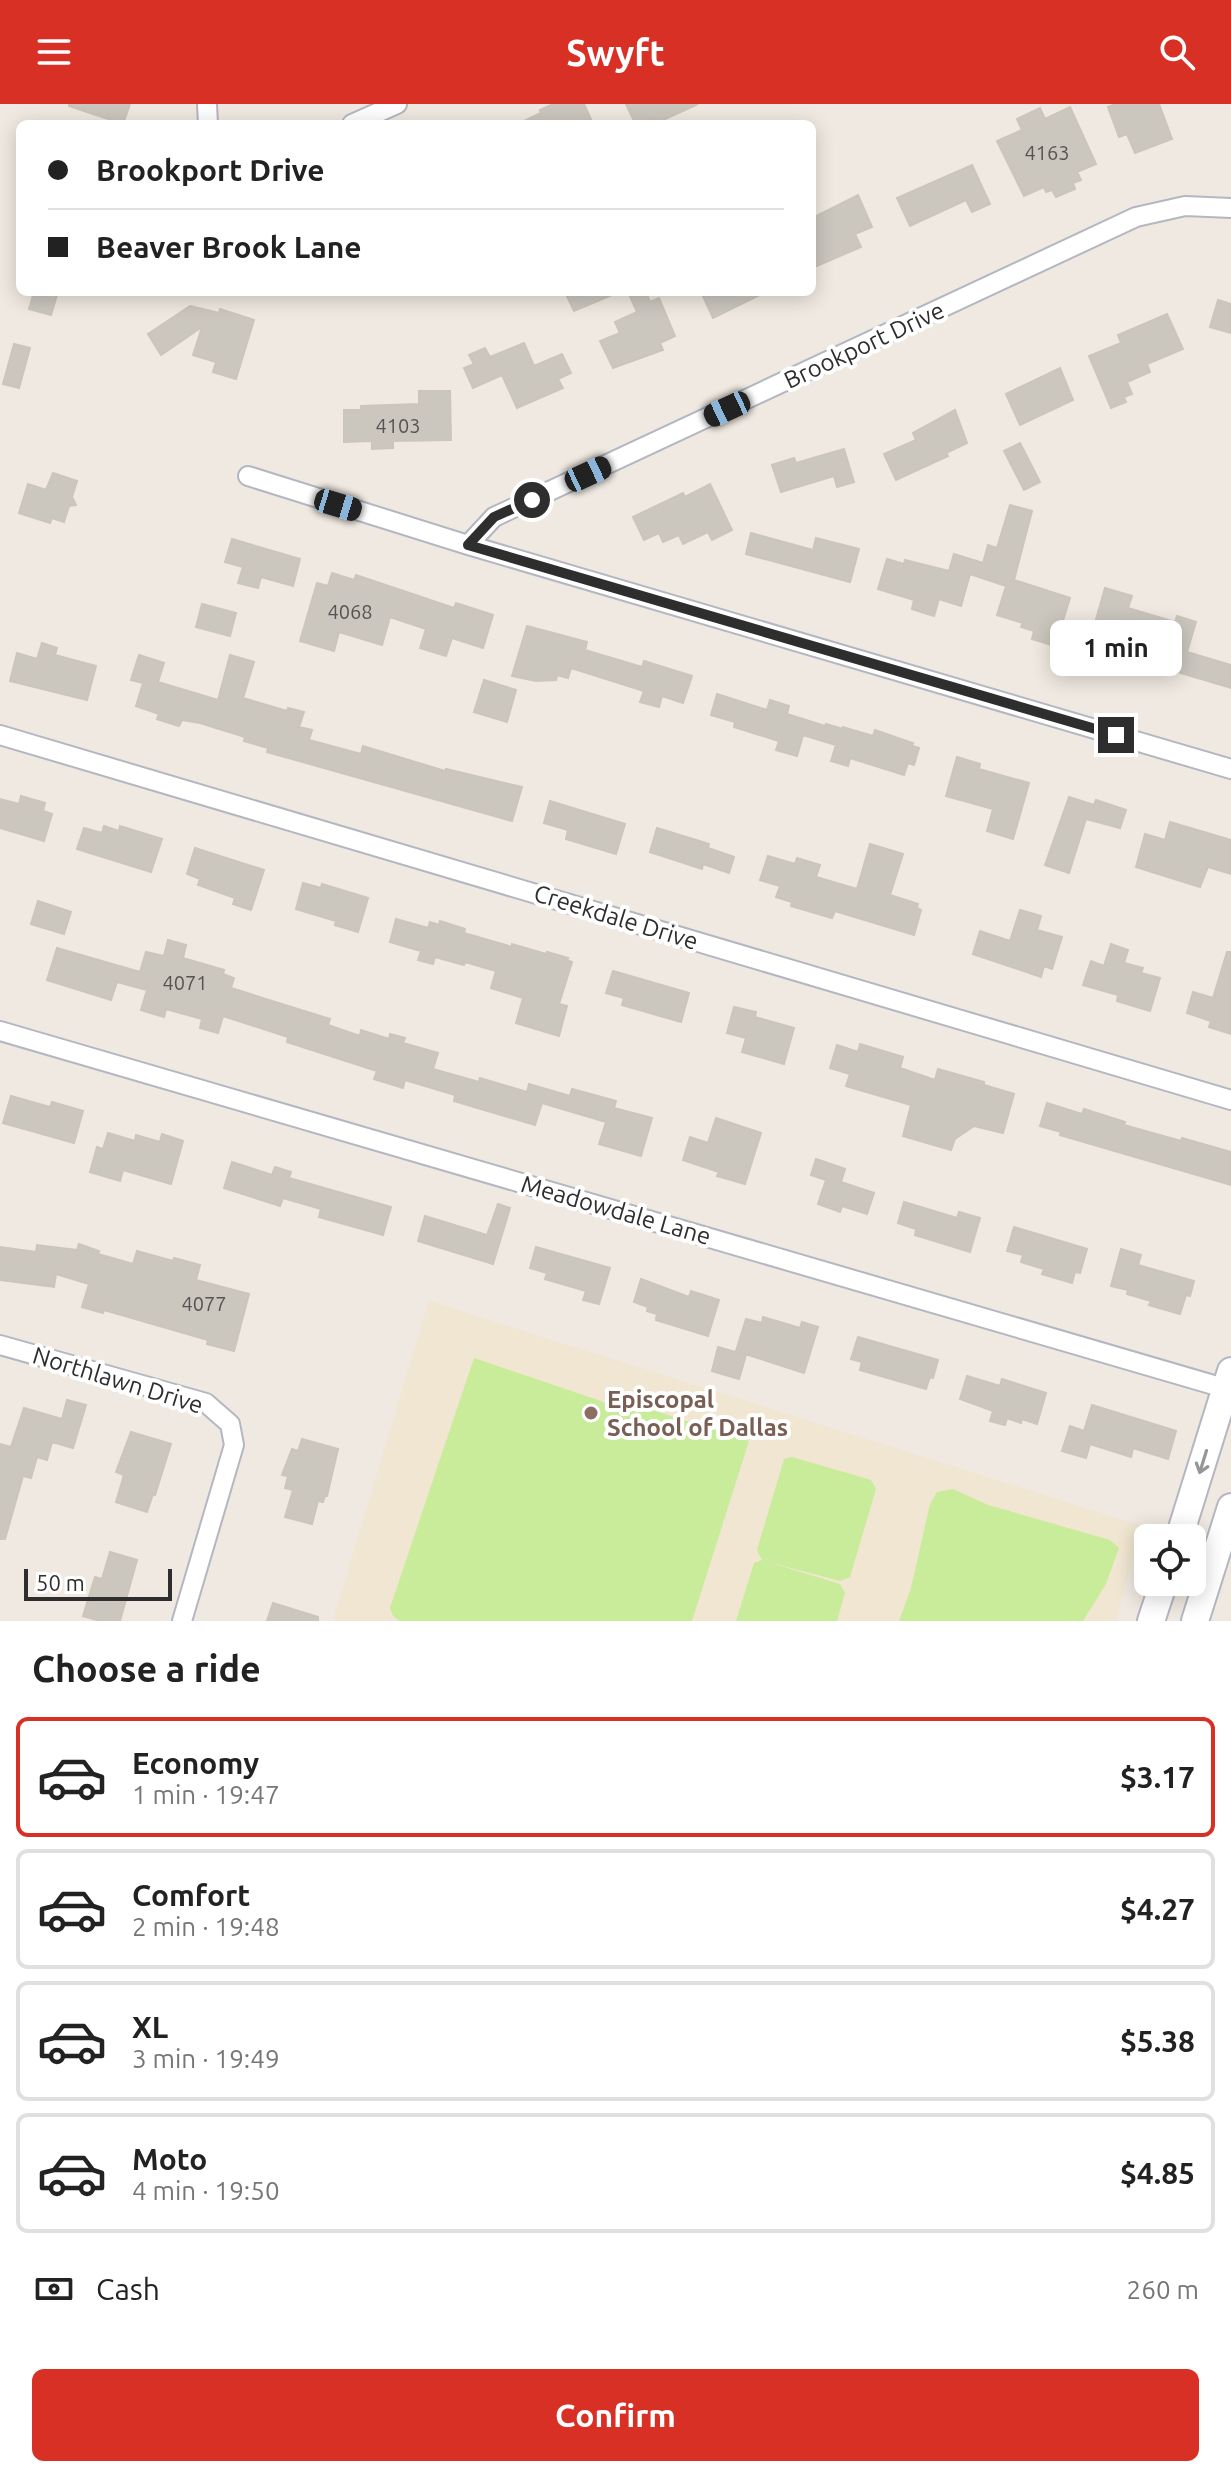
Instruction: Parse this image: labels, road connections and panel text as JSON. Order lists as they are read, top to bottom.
{
  "streets": {
    "street": [
      "Brookport Drive",
      "Creekdale Drive",
      "Meadowdale Lane",
      "Northlawn Drive"
    ]
  },
  "places": ["Episcopal School of Dallas"],
  "house_numbers": [
    "4163",
    "4103",
    "4068",
    "4071",
    "4077"
  ],
  "scale_bar": "50 m",
  "page": {
    "header": "Swyft",
    "banner": ["Brookport Drive", "Beaver Brook Lane"],
    "bubble": "1 min",
    "scale": "50 m",
    "heading": "Choose a ride",
    "list": [
      {
        "name": "Economy",
        "note": "1 min · 19:47",
        "value": "$3.17"
      },
      {
        "name": "Comfort",
        "note": "2 min · 19:48",
        "value": "$4.27"
      },
      {
        "name": "XL",
        "note": "3 min · 19:49",
        "value": "$5.38"
      },
      {
        "name": "Moto",
        "note": "4 min · 19:50",
        "value": "$4.85"
      }
    ],
    "pay": ["Cash", "260 m"],
    "buttons": "Confirm"
  }
}
